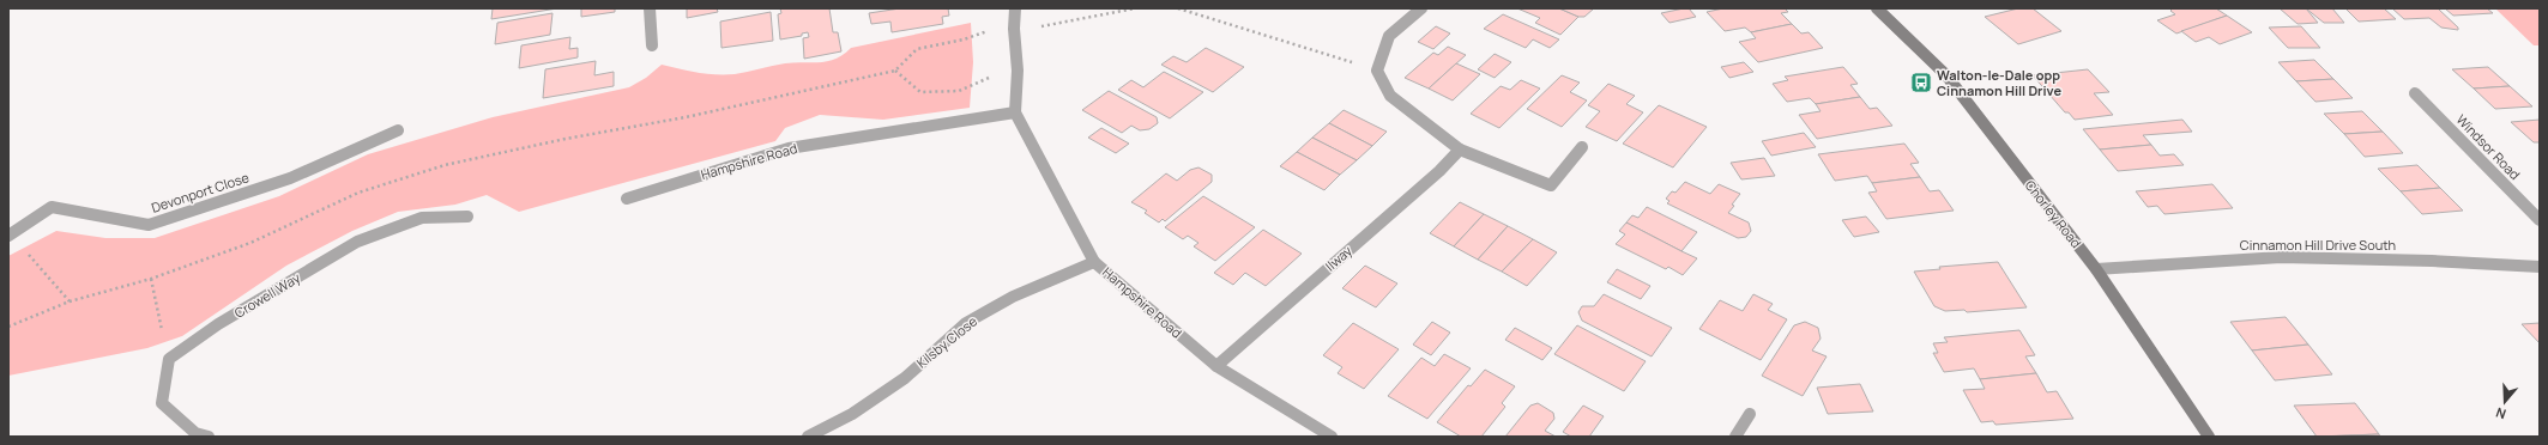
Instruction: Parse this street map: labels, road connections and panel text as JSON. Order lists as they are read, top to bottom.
{
  "streets": {
    "main road": ["Chorley Road"],
    "street": [
      "Windsor Road",
      "Hampshire Road",
      "Devonport Close",
      "Cinnamon Hill Drive South",
      "Ilway",
      "Crowell Way",
      "Kilsby Close"
    ]
  },
  "crossings": [
    ["Hampshire Road", "Ilway"],
    ["Hampshire Road", "Kilsby Close"],
    ["Chorley Road", "Cinnamon Hill Drive South"]
  ],
  "places": {
    "bus stop": ["Walton-le-Dale opp Cinnamon Hill Drive"]
  },
  "north": "bottom"
}
